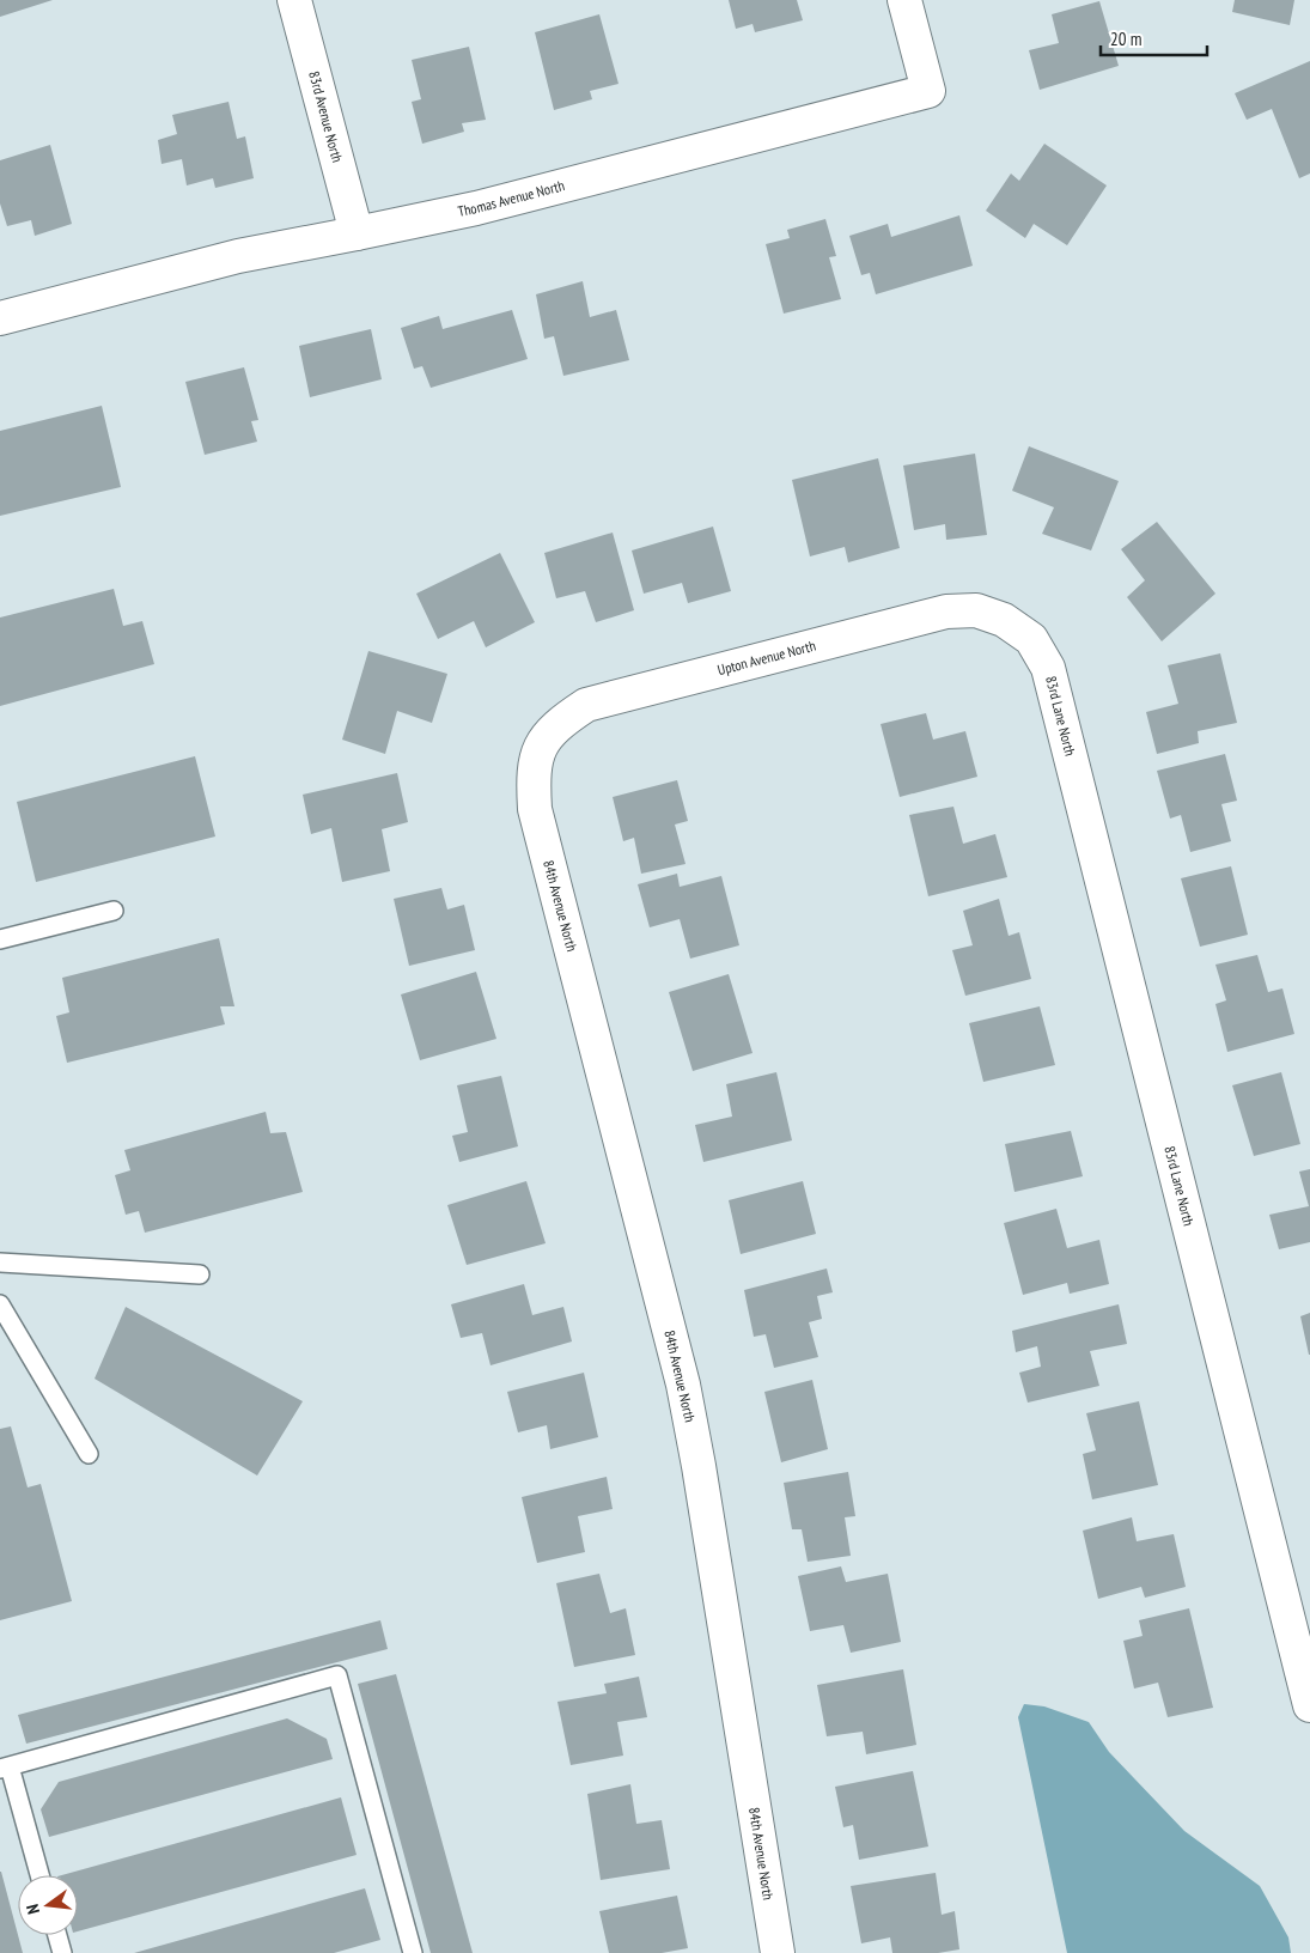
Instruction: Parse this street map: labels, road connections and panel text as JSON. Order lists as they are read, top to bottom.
{
  "streets": {
    "street": [
      "83rd Avenue North",
      "Thomas Avenue North",
      "Upton Avenue North",
      "83rd Lane North",
      "84th Avenue North"
    ]
  },
  "crossings": [
    ["83rd Avenue North", "Thomas Avenue North"],
    ["Upton Avenue North", "83rd Lane North"],
    ["Upton Avenue North", "84th Avenue North"]
  ],
  "scale_bar": "20 m",
  "north": "left"
}
